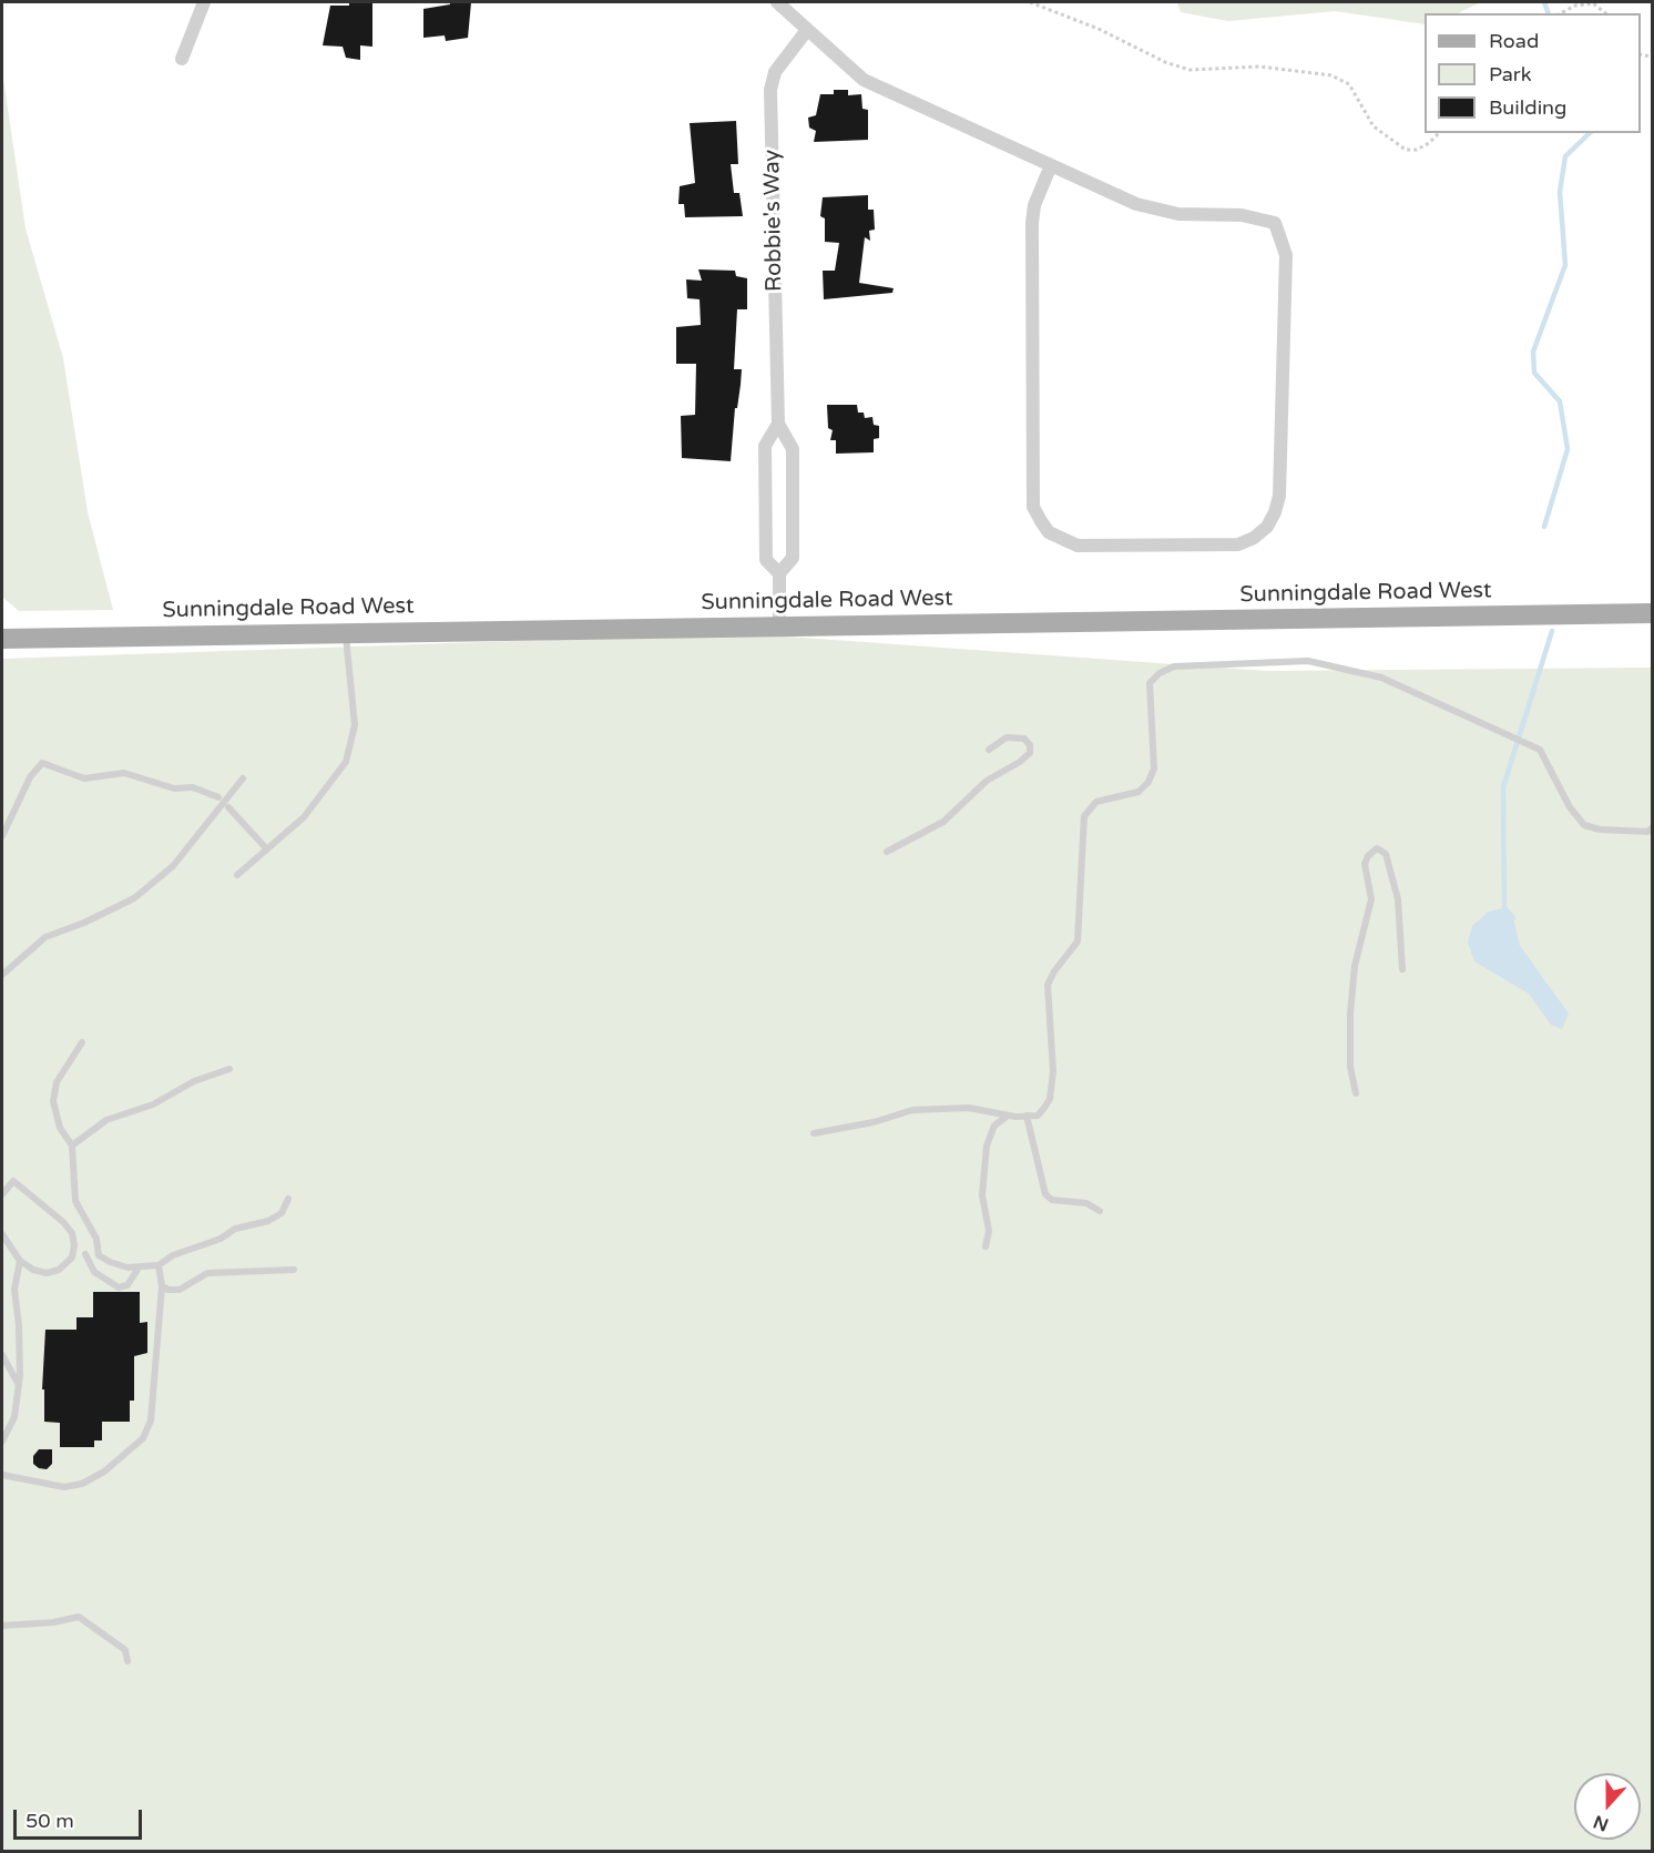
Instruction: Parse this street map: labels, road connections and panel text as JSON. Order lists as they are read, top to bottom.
{
  "streets": {
    "main road": ["Sunningdale Road West"],
    "street": ["Robbie's Way"]
  },
  "crossings": [
    ["Robbie's Way", "Sunningdale Road West"]
  ],
  "legend": ["Road", "Park", "Building"],
  "scale_bar": "50 m",
  "north": "bottom"
}
